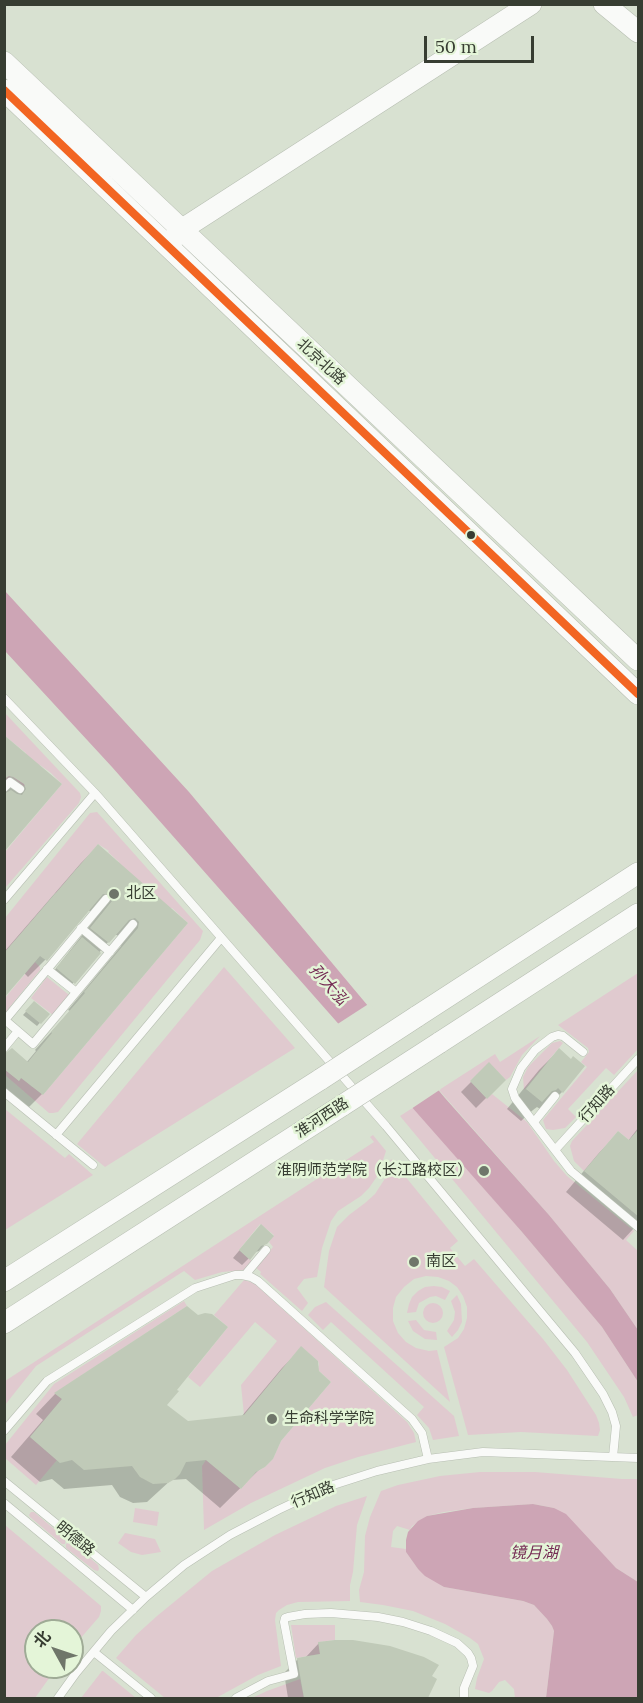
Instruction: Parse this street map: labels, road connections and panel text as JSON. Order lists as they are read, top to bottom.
{
  "streets": {
    "main road": ["北京北路", "淮河西路"],
    "lane": ["行知路", "明德路"]
  },
  "crossings": [
    ["行知路", "明德路"]
  ],
  "water": ["孙大泓", "镜月湖"],
  "places": [
    "北区",
    "淮阴师范学院（长江路校区）",
    "南区",
    "生命科学学院"
  ],
  "scale_bar": "50 m",
  "north": "top left"
}
